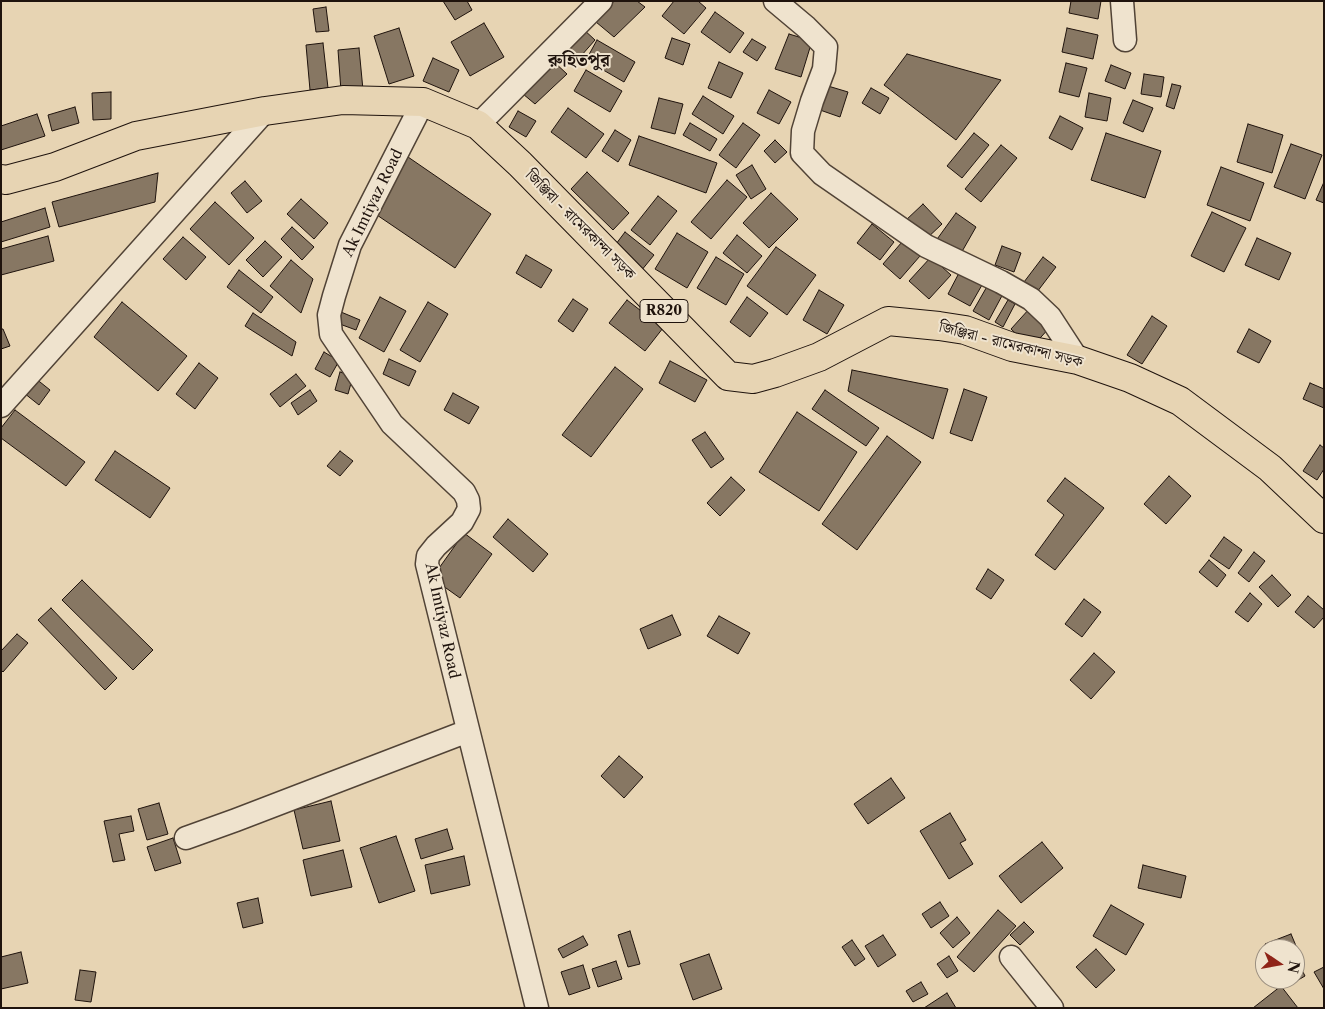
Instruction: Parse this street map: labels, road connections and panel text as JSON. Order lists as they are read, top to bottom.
{
  "streets": {
    "main road": ["জিঞ্জিরা - রামেরকান্দা সড়ক", "R820"],
    "street": ["Ak Imtiyaz Road"]
  },
  "crossings": [
    ["Ak Imtiyaz Road", "জিঞ্জিরা - রামেরকান্দা সড়ক"]
  ],
  "districts": ["রুহিতপুর"],
  "north": "right"
}
